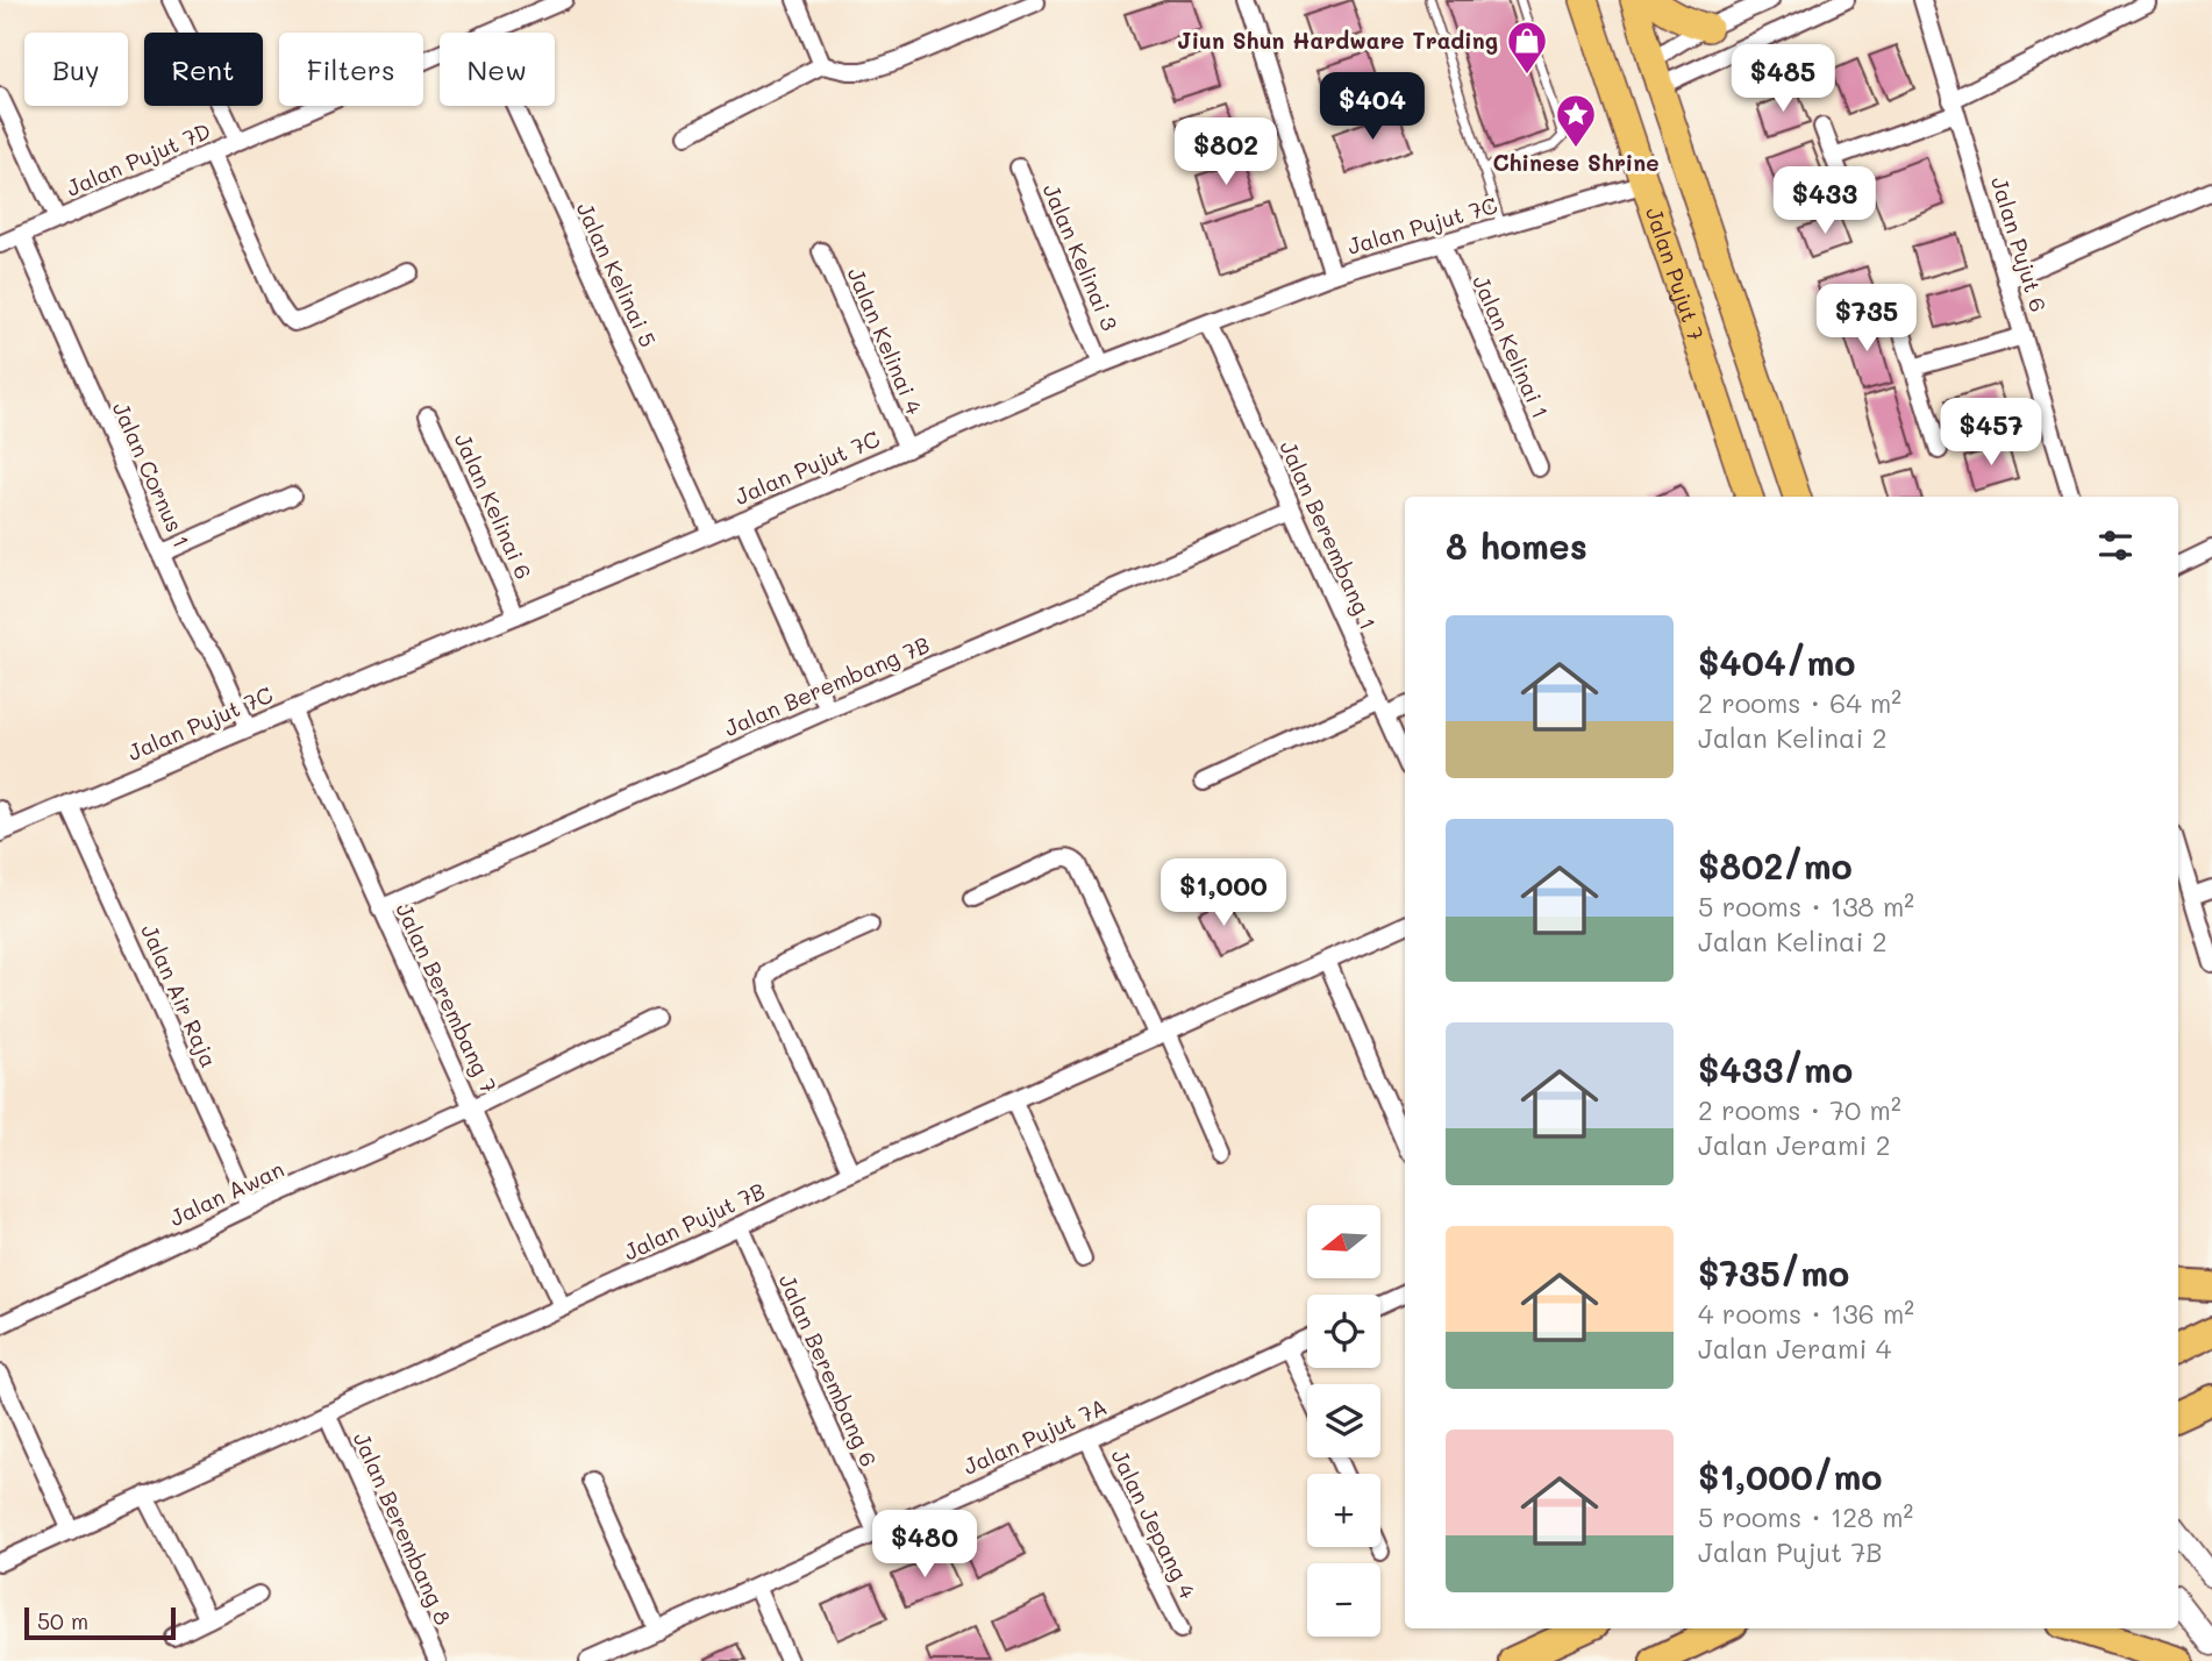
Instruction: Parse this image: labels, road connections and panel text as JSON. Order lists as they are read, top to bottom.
{
  "streets": {
    "main road": ["Jalan Pujut 7"],
    "street": [
      "Jalan Pujut 7D",
      "Jalan Pujut 7C",
      "Jalan Pujut 6",
      "Jalan Kelinai 3",
      "Jalan Kelinai 5",
      "Jalan Kelinai 4",
      "Jalan Kelinai 1",
      "Jalan Cornus 1",
      "Jalan Kelinai 6",
      "Jalan Berembang 1",
      "Jalan Berembang 7B",
      "Jalan Air Raja",
      "Jalan Berembang 7",
      "Jalan Awan",
      "Jalan Pujut 7B",
      "Jalan Berembang 6",
      "Jalan Pujut 7A",
      "Jalan Jepang 4",
      "Jalan Berembang 8"
    ]
  },
  "crossings": [
    ["Jalan Pujut 7D", "Jalan Cornus 1"],
    ["Jalan Pujut 7C", "Jalan Kelinai 3"],
    ["Jalan Pujut 7C", "Jalan Pujut 7"],
    ["Jalan Pujut 7C", "Jalan Kelinai 5"],
    ["Jalan Pujut 7C", "Jalan Kelinai 4"],
    ["Jalan Pujut 7C", "Jalan Kelinai 1"],
    ["Jalan Pujut 7C", "Jalan Cornus 1"],
    ["Jalan Pujut 7C", "Jalan Kelinai 6"],
    ["Jalan Pujut 7C", "Jalan Berembang 1"],
    ["Jalan Pujut 7C", "Jalan Air Raja"],
    ["Jalan Pujut 7C", "Jalan Berembang 7"],
    ["Jalan Berembang 1", "Jalan Berembang 7B"],
    ["Jalan Berembang 7B", "Jalan Berembang 7"],
    ["Jalan Air Raja", "Jalan Awan"],
    ["Jalan Berembang 7", "Jalan Awan"],
    ["Jalan Berembang 7", "Jalan Pujut 7B"],
    ["Jalan Pujut 7B", "Jalan Berembang 6"],
    ["Jalan Pujut 7B", "Jalan Berembang 8"],
    ["Jalan Berembang 6", "Jalan Pujut 7A"],
    ["Jalan Pujut 7A", "Jalan Jepang 4"]
  ],
  "places": {
    "shop": ["Jiun Shun Hardware Trading"],
    "place": ["Chinese Shrine"]
  },
  "scale_bar": "50 m",
  "north": "left",
  "page": {
    "chip": [
      "Buy",
      "Rent",
      "Filters",
      "New"
    ],
    "price": [
      "$485",
      "$404",
      "$802",
      "$433",
      "$735",
      "$457",
      "$1,000",
      "$480"
    ],
    "heading": "8 homes",
    "list": [
      {
        "name": "$404/mo",
        "note": "2 rooms · 64 m² · Jalan Kelinai 2"
      },
      {
        "name": "$802/mo",
        "note": "5 rooms · 138 m² · Jalan Kelinai 2"
      },
      {
        "name": "$433/mo",
        "note": "2 rooms · 70 m² · Jalan Jerami 2"
      },
      {
        "name": "$735/mo",
        "note": "4 rooms · 136 m² · Jalan Jerami 4"
      },
      {
        "name": "$1,000/mo",
        "note": "5 rooms · 128 m² · Jalan Pujut 7B"
      }
    ],
    "map_buttons": ["+", "−"],
    "scale": "50 m"
  }
}
